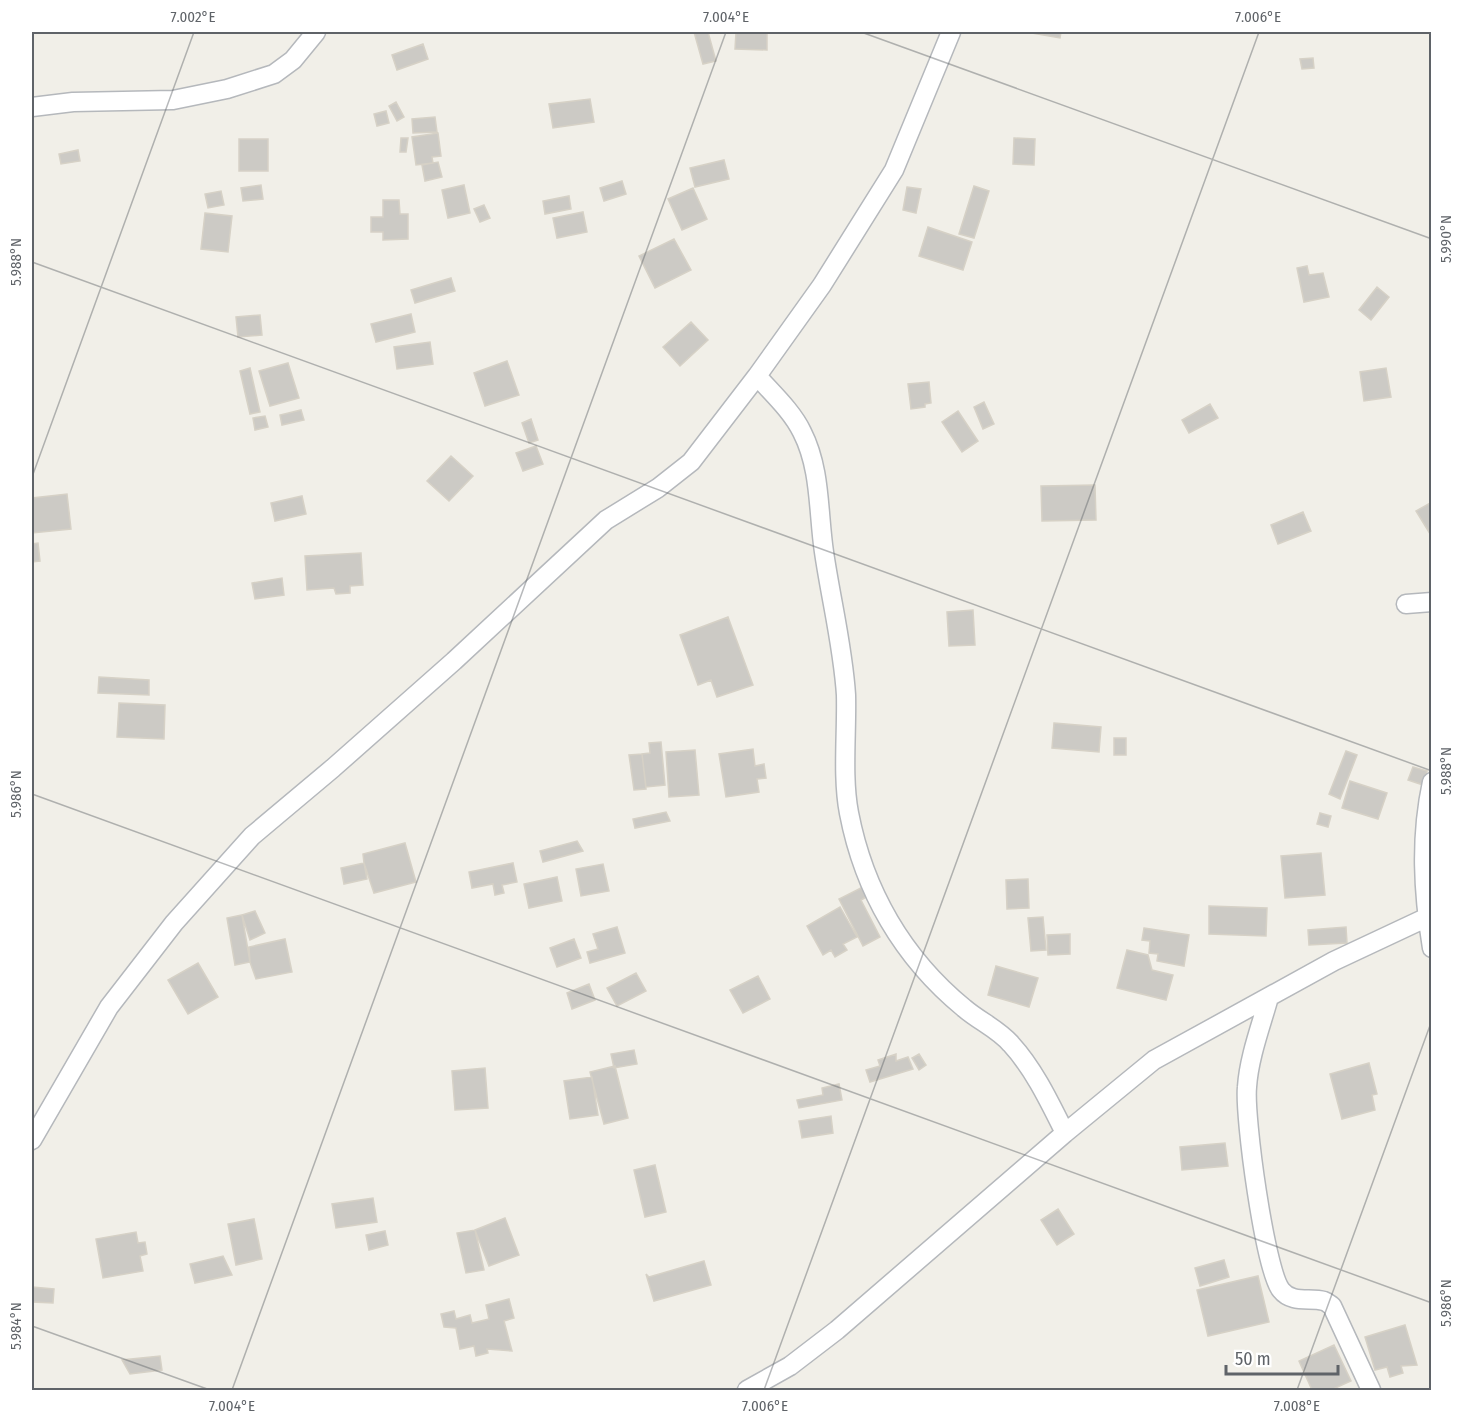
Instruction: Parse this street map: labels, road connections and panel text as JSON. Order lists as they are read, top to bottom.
{
  "scale_bar": "50 m",
  "coordinates": [
    "7.002°E",
    "7.004°E",
    "7.006°E",
    "5.990°N",
    "5.988°N",
    "5.986°N",
    "5.984°N",
    "7.008°E"
  ]
}
